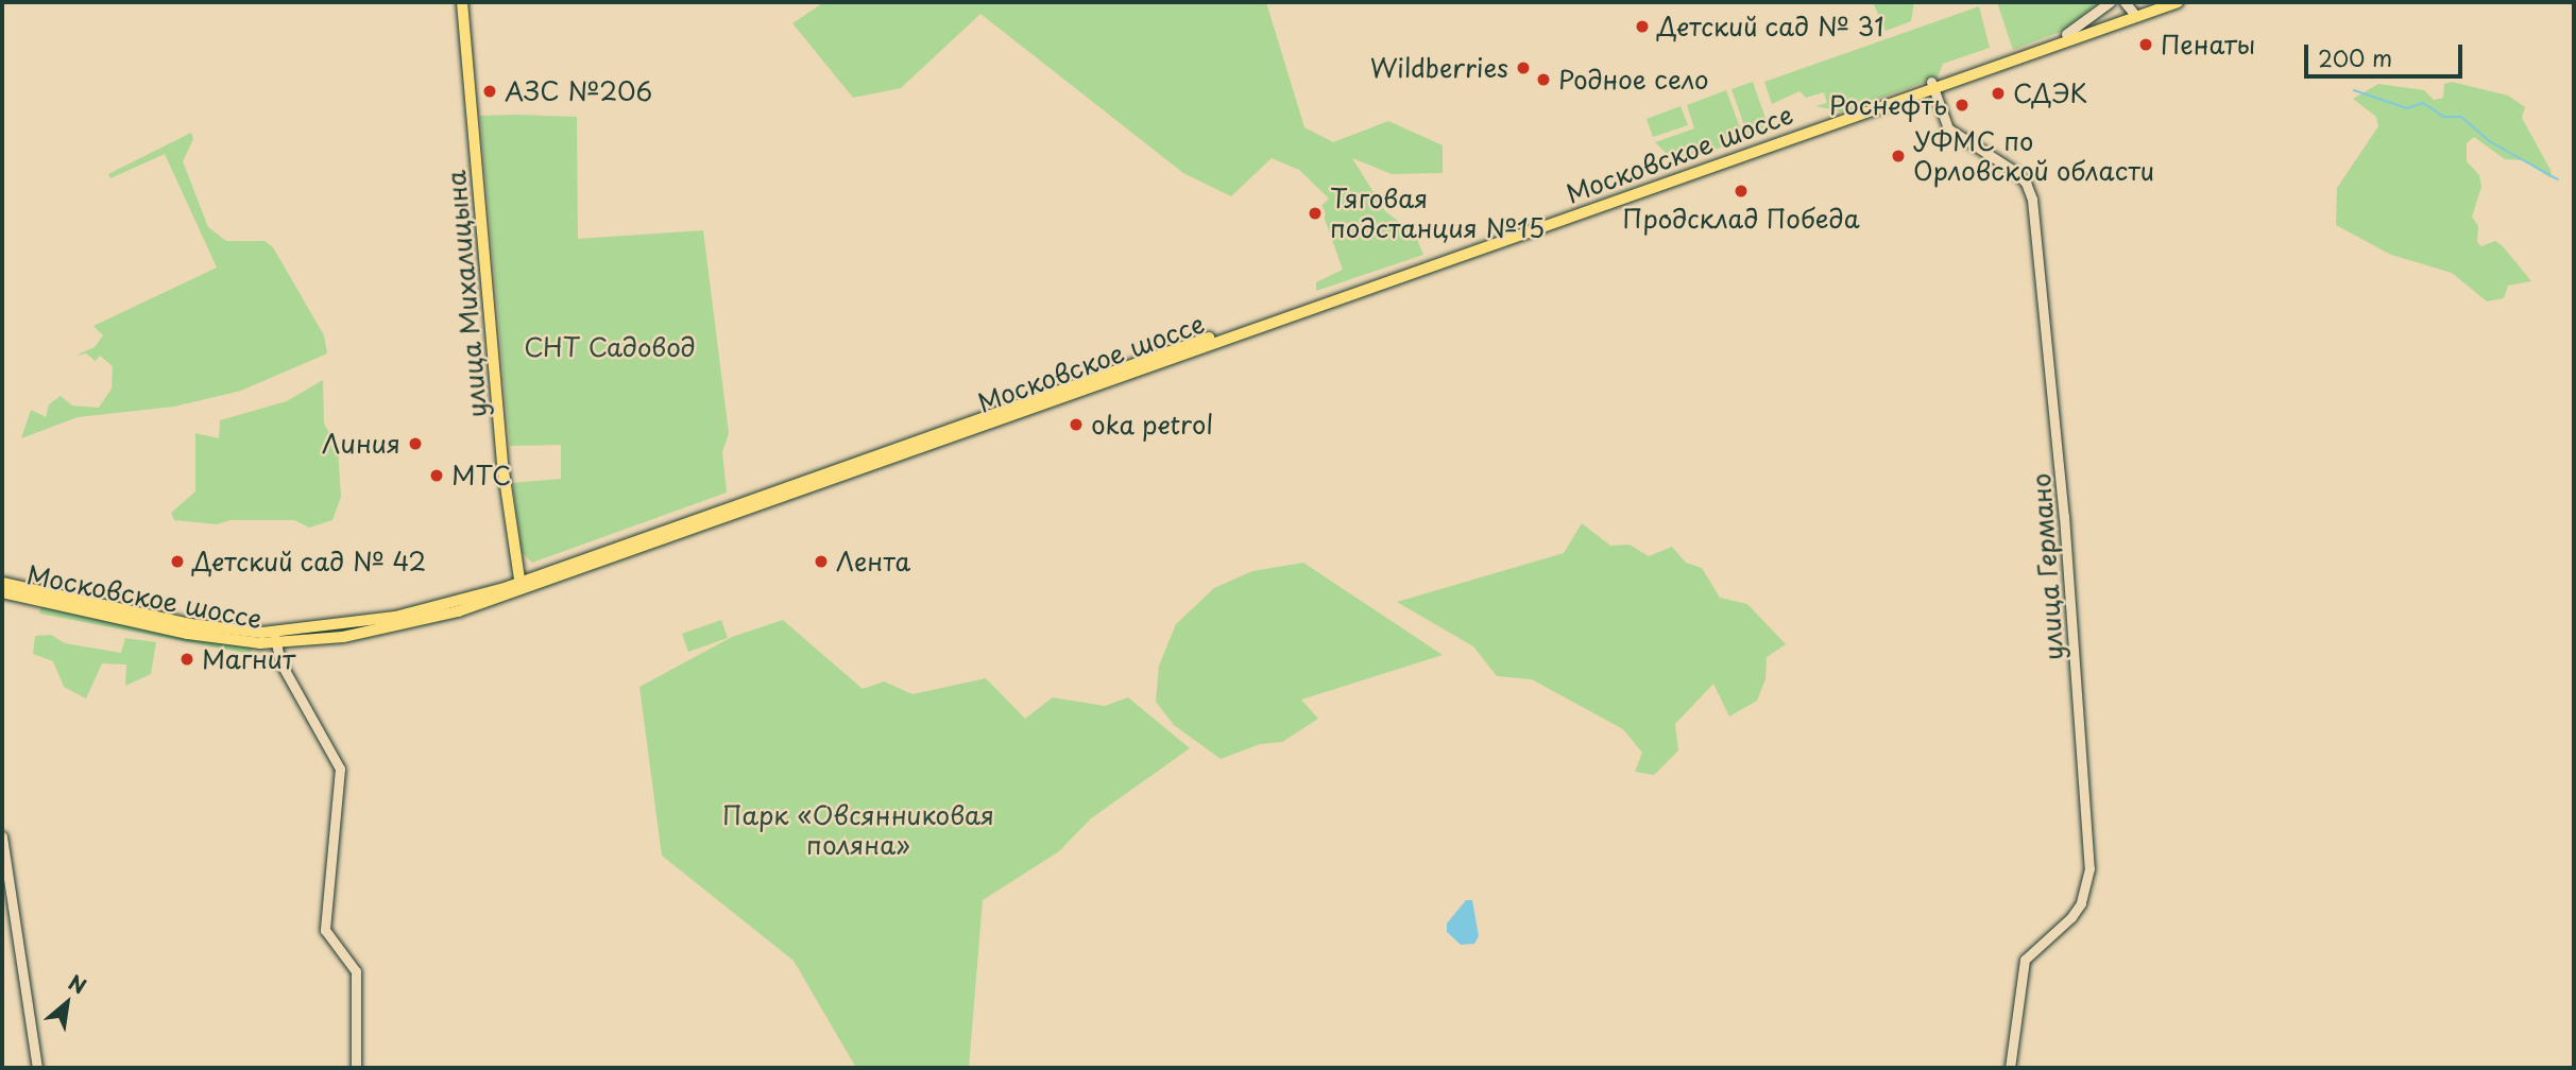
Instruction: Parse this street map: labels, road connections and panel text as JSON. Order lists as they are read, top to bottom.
{
  "streets": {
    "main road": ["Московское шоссе", "улица Михалицына", "улица Германо"]
  },
  "crossings": [
    ["Московское шоссе", "улица Михалицына"],
    ["Московское шоссе", "улица Германо"]
  ],
  "parks": ["СНТ Садовод", "Парк «Овсянниковая поляна»"],
  "places": [
    "Детский сад № 31",
    "Пенаты",
    "Wildberries",
    "Родное село",
    "АЗС №206",
    "СДЭК",
    "Роснефть",
    "УФМС по Орловской области",
    "Продсклад Победа",
    "Тяговая подстанция №15",
    "oka petrol",
    "Линия",
    "МТС",
    "Детский сад № 42",
    "Лента",
    "Магнит"
  ],
  "scale_bar": "200 m",
  "north": "top right"
}
